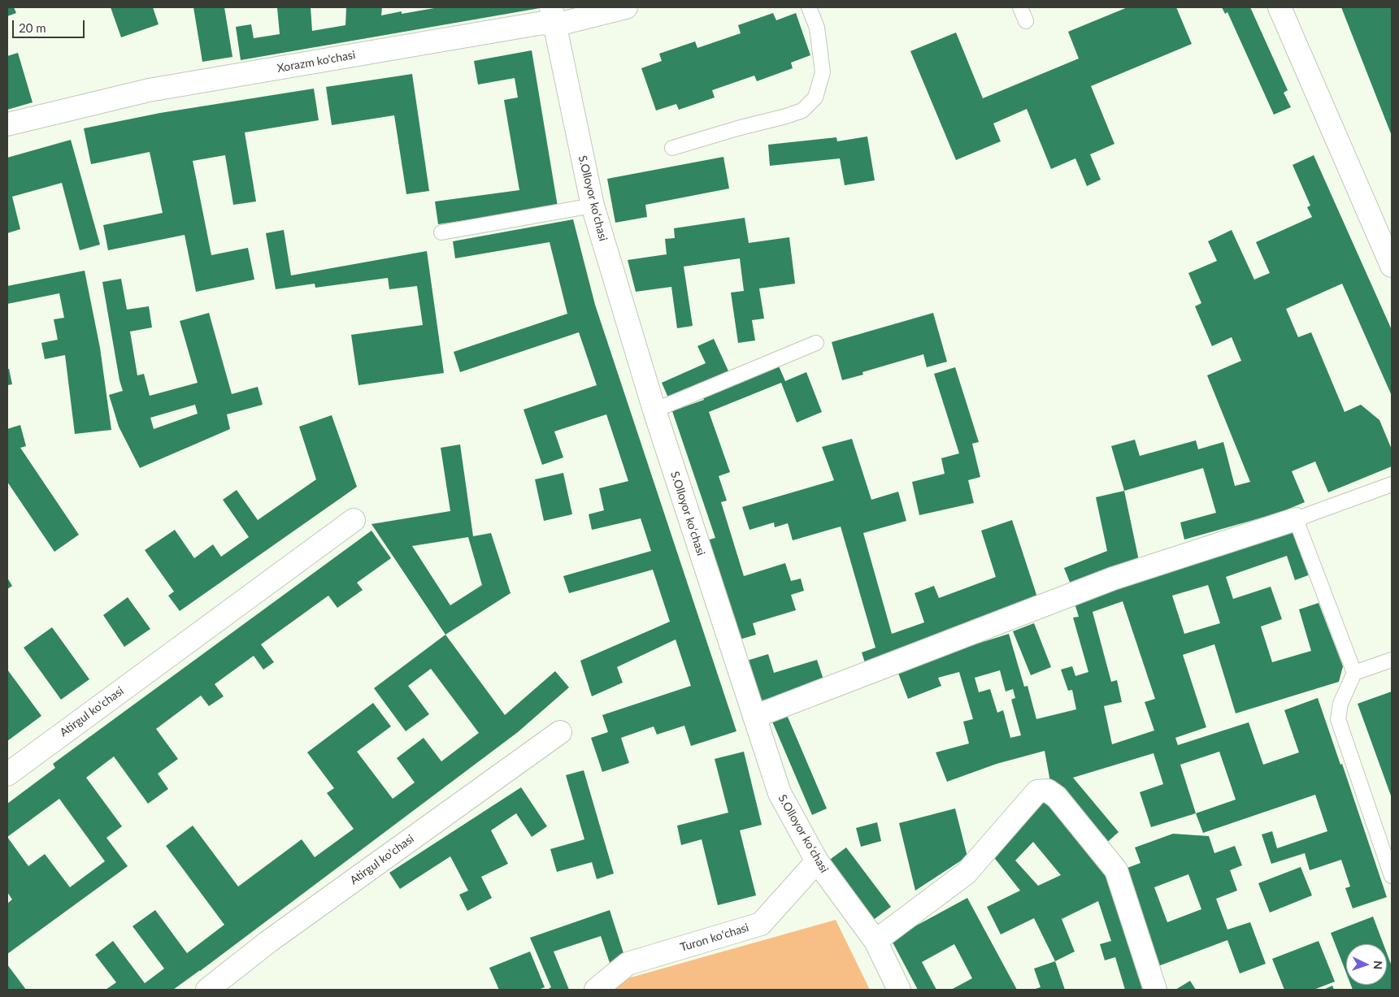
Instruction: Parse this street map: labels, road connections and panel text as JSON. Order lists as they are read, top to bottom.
{
  "streets": {
    "street": [
      "Xorazm ko'chasi",
      "S.Olloyor koʻchasi",
      "Atirgul koʻchasi",
      "Turon koʻchasi"
    ]
  },
  "crossings": [
    ["Xorazm ko'chasi", "S.Olloyor koʻchasi"],
    ["S.Olloyor koʻchasi", "Turon koʻchasi"]
  ],
  "scale_bar": "20 m",
  "north": "right"
}
